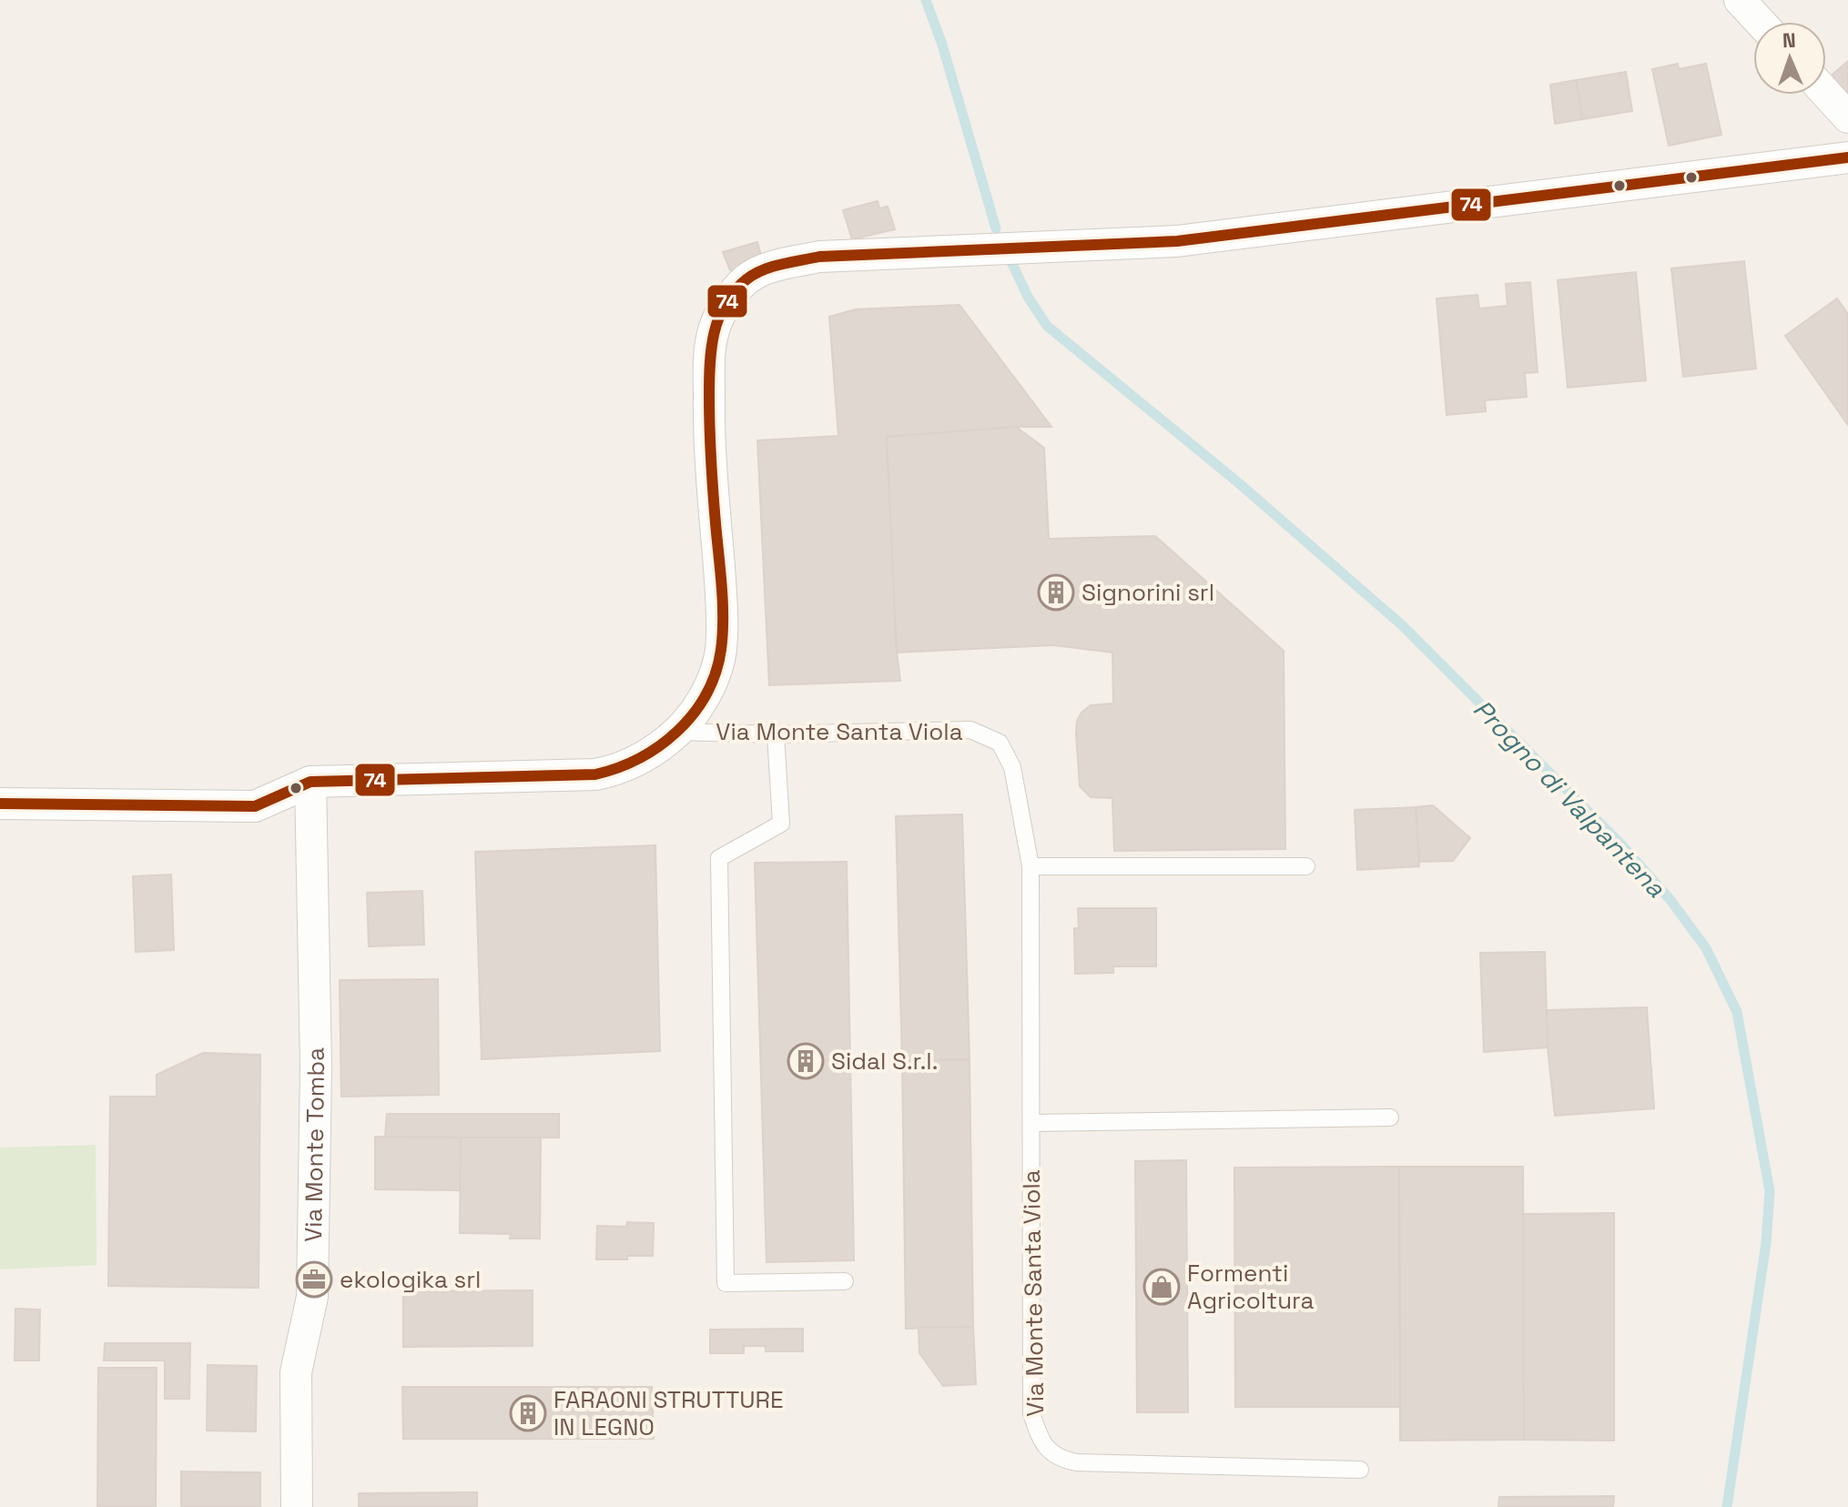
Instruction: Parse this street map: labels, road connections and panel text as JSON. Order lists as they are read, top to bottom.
{
  "streets": {
    "street": ["Via Monte Tomba"],
    "lane": ["Via Monte Santa Viola"]
  },
  "water": ["Progno di Valpantena"],
  "places": {
    "building": ["Signorini srl", "Sidal S.r.l.", "FARAONI STRUTTURE IN LEGNO"],
    "office": ["ekologika srl"],
    "shop": ["Formenti Agricoltura"]
  },
  "lines": ["transit line 74"],
  "north": "top"
}
